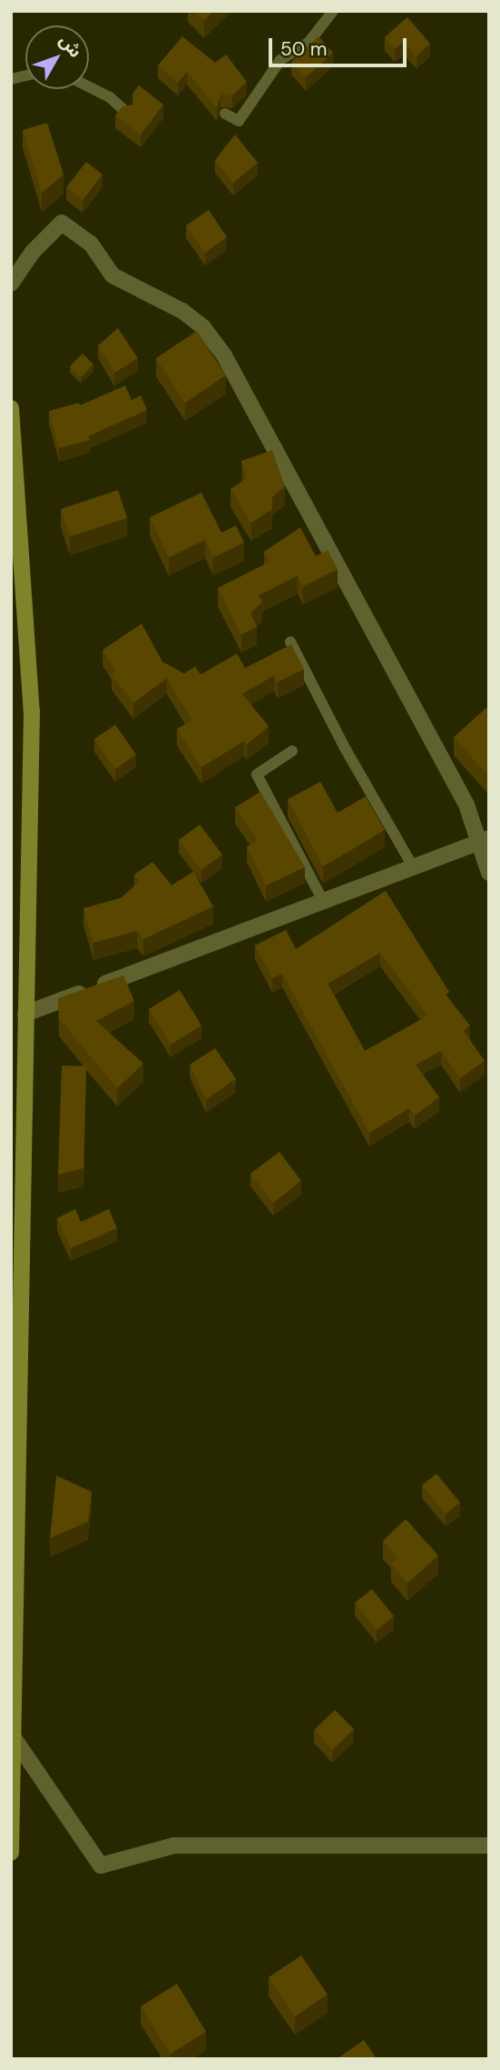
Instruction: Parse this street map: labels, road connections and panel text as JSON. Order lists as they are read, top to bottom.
{
  "scale_bar": "50 m",
  "north": "top right"
}
